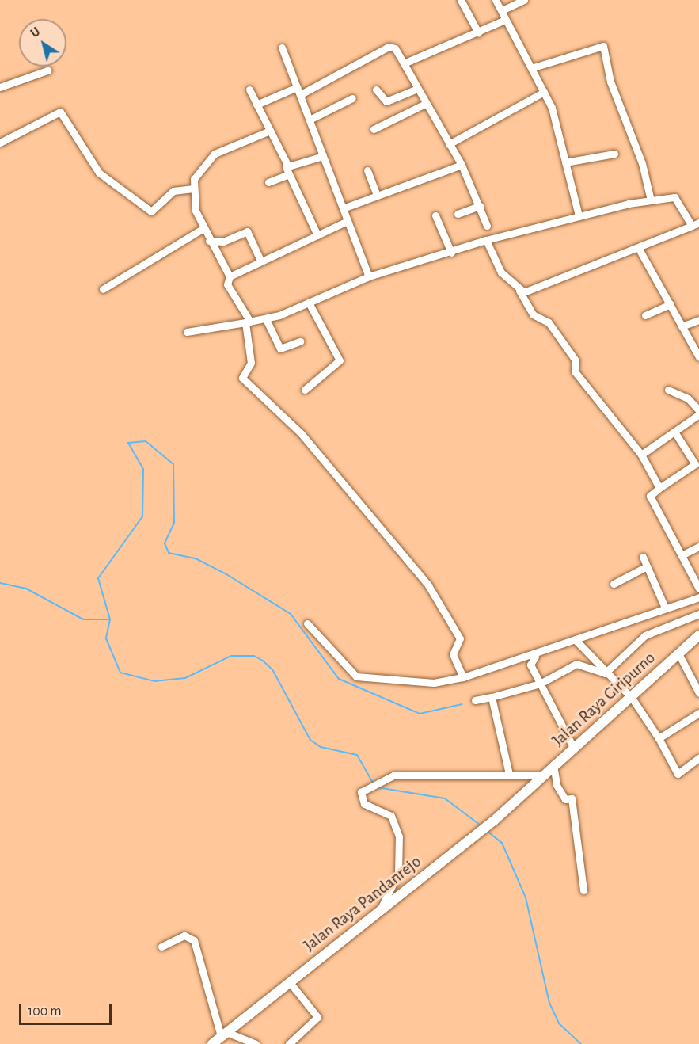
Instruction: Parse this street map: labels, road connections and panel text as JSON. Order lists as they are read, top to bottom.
{
  "streets": {
    "main road": ["Jalan Raya Giripurno", "Jalan Raya Pandanrejo"]
  },
  "crossings": [
    ["Jalan Raya Giripurno", "Jalan Raya Pandanrejo"]
  ],
  "scale_bar": "100 m",
  "north": "top left"
}
